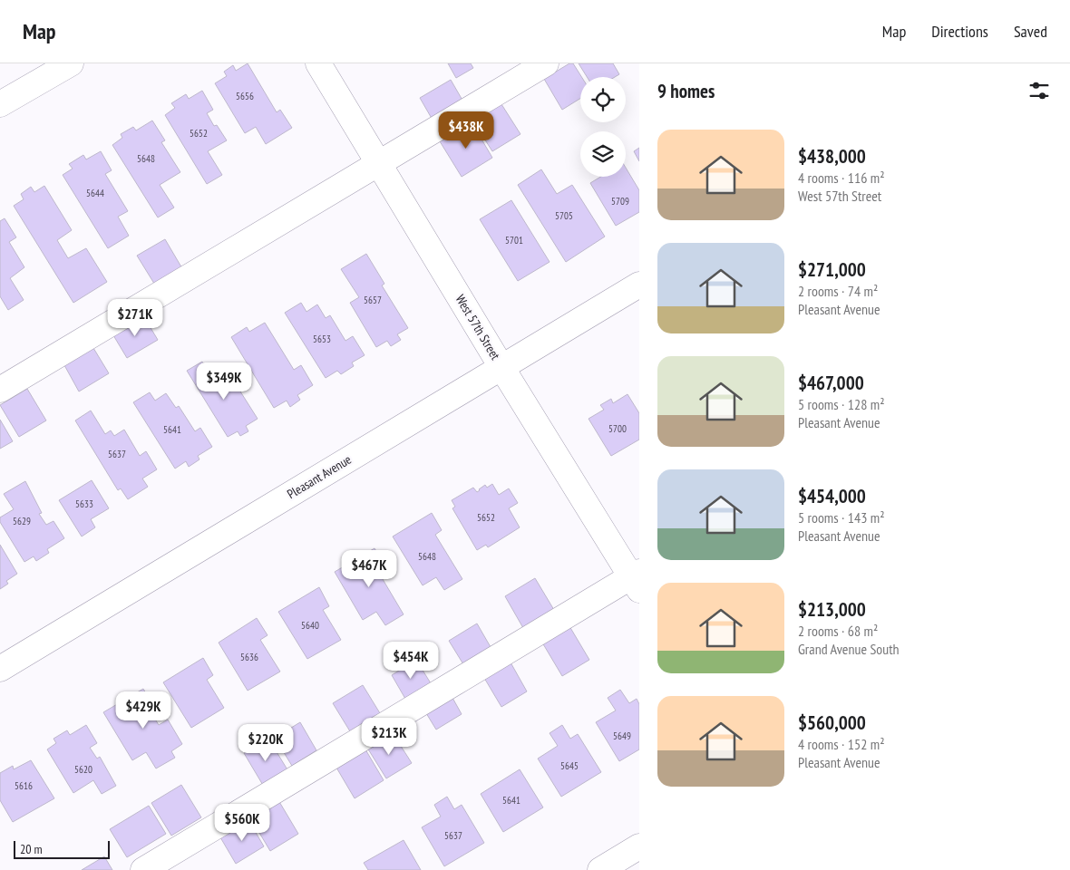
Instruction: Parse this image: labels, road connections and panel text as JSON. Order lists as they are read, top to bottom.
{
  "streets": {
    "street": ["West 57th Street", "Pleasant Avenue"]
  },
  "crossings": [
    ["West 57th Street", "Pleasant Avenue"]
  ],
  "house_numbers": [
    "5656",
    "5652",
    "5648",
    "5644",
    "5709",
    "5705",
    "5701",
    "5657",
    "5653",
    "5700",
    "5641",
    "5637",
    "5633",
    "5652",
    "5629",
    "5648",
    "5640",
    "5636",
    "5649",
    "5645",
    "5620",
    "5616",
    "5641",
    "5637"
  ],
  "scale_bar": "20 m",
  "page": {
    "header": "Map",
    "nav": ["Map", "Directions", "Saved"],
    "heading": "9 homes",
    "price": [
      "$438K",
      "$271K",
      "$349K",
      "$467K",
      "$454K",
      "$429K",
      "$213K",
      "$220K",
      "$560K"
    ],
    "list": [
      {
        "name": "$438,000",
        "note": "4 rooms · 116 m² · West 57th Street"
      },
      {
        "name": "$271,000",
        "note": "2 rooms · 74 m² · Pleasant Avenue"
      },
      {
        "name": "$467,000",
        "note": "5 rooms · 128 m² · Pleasant Avenue"
      },
      {
        "name": "$454,000",
        "note": "5 rooms · 143 m² · Pleasant Avenue"
      },
      {
        "name": "$213,000",
        "note": "2 rooms · 68 m² · Grand Avenue South"
      },
      {
        "name": "$560,000",
        "note": "4 rooms · 152 m² · Pleasant Avenue"
      }
    ],
    "scale": "20 m"
  }
}
